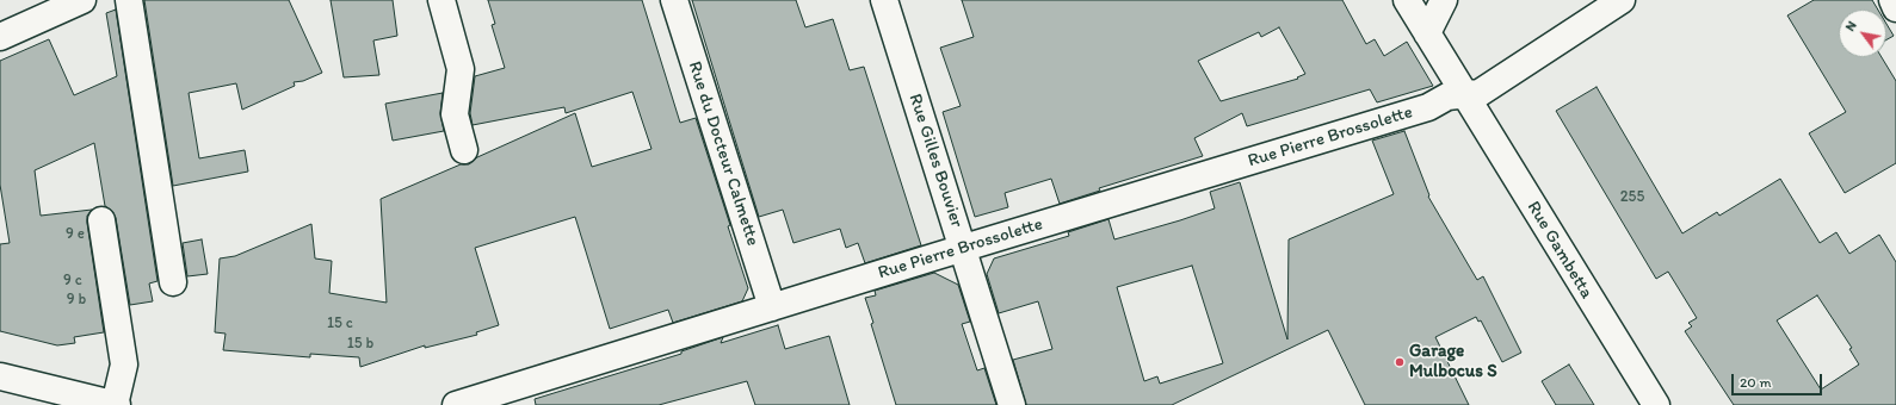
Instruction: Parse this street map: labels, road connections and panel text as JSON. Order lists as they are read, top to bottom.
{
  "streets": {
    "street": [
      "Rue Pierre Brossolette",
      "Rue du Docteur Calmette",
      "Rue Gilles Bouvier",
      "Rue Gambetta"
    ]
  },
  "crossings": [
    ["Rue Pierre Brossolette", "Rue du Docteur Calmette"],
    ["Rue Pierre Brossolette", "Rue Gilles Bouvier"],
    ["Rue Pierre Brossolette", "Rue Gambetta"]
  ],
  "places": ["Garage Mulbocus S"],
  "house_numbers": [
    "255",
    "9 e",
    "9 c",
    "9 b",
    "15 c",
    "15 b"
  ],
  "scale_bar": "20 m",
  "north": "top left"
}
